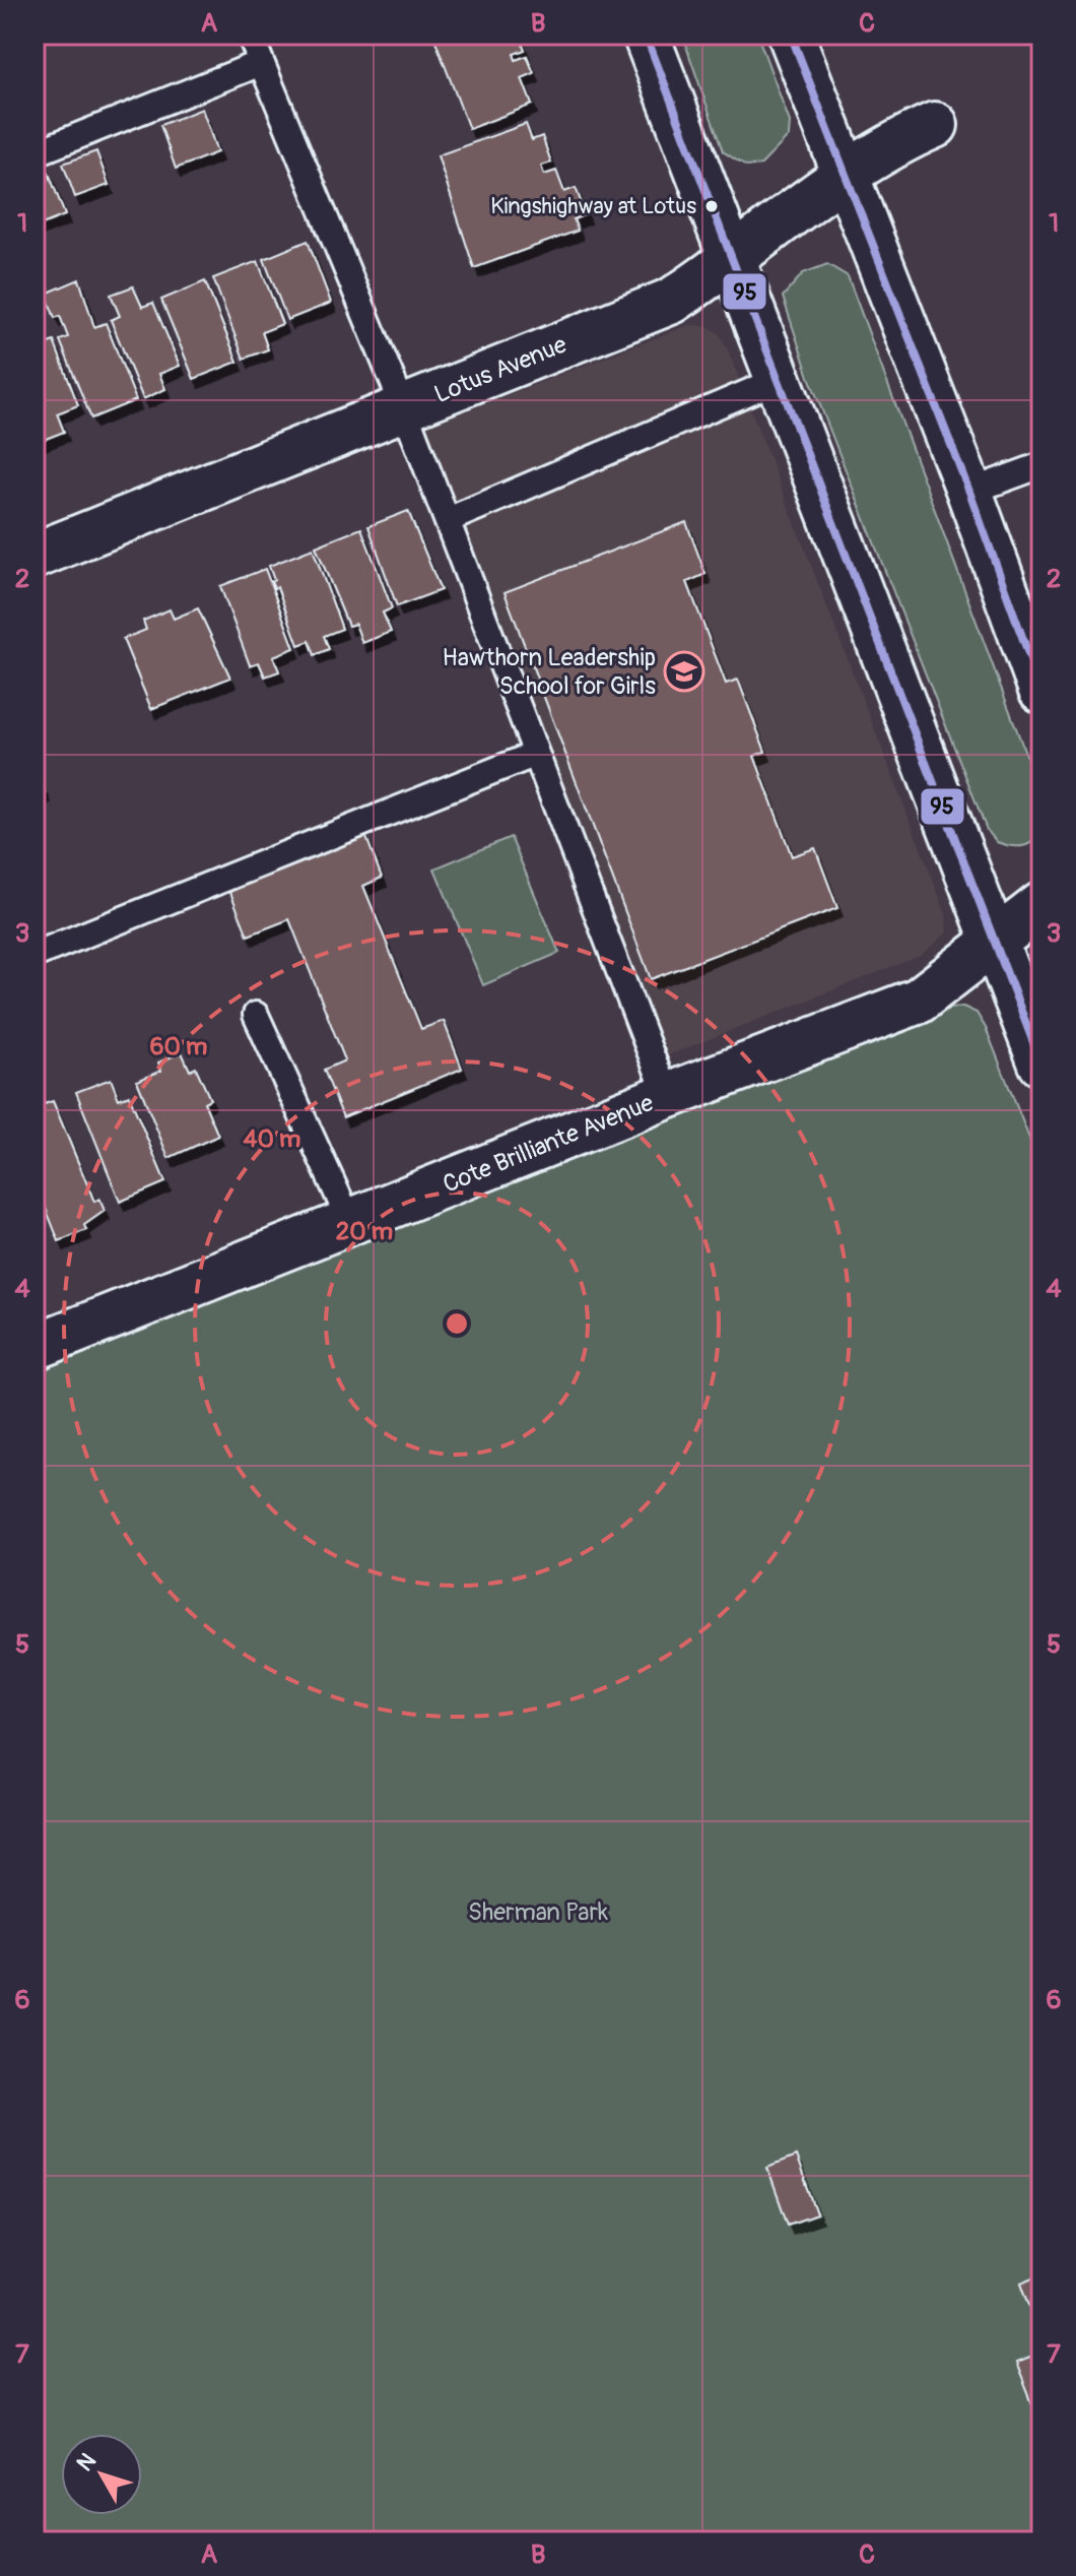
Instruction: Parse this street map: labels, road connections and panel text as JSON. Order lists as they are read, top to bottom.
{
  "streets": {
    "street": ["Lotus Avenue", "Cote Brilliante Avenue"]
  },
  "parks": ["Sherman Park"],
  "places": {
    "other": ["Kingshighway at Lotus"],
    "school or university": ["Hawthorn Leadership School for Girls"]
  },
  "lines": ["transit line 95"],
  "north": "top left",
  "grid": {
    "columns": ["A", "B", "C"],
    "rows": [
      "1",
      "2",
      "3",
      "4",
      "5",
      "6",
      "7"
    ]
  },
  "rings": ["60 m", "40 m", "20 m"]
}
